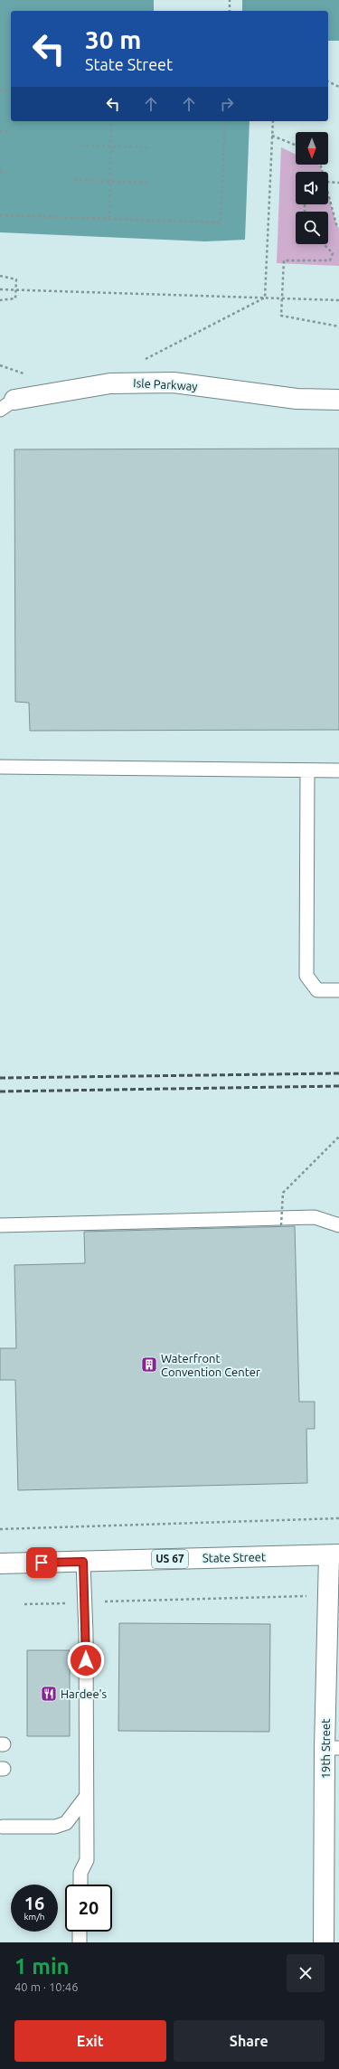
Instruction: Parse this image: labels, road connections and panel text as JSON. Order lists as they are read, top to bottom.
{
  "streets": {
    "street": [
      "Isle Parkway",
      "State Street",
      "US 67",
      "19th Street"
    ]
  },
  "crossings": [
    ["State Street", "19th Street"]
  ],
  "places": {
    "building": ["Waterfront Convention Center"],
    "restaurant": ["Hardee's"]
  },
  "north": "bottom",
  "page": {
    "turn": ["30 m", "State Street"],
    "speed": "16 km/h",
    "limit": "20",
    "heading": ["1 min", "40 m · 10:46"],
    "buttons": ["Exit", "Share"]
  }
}
